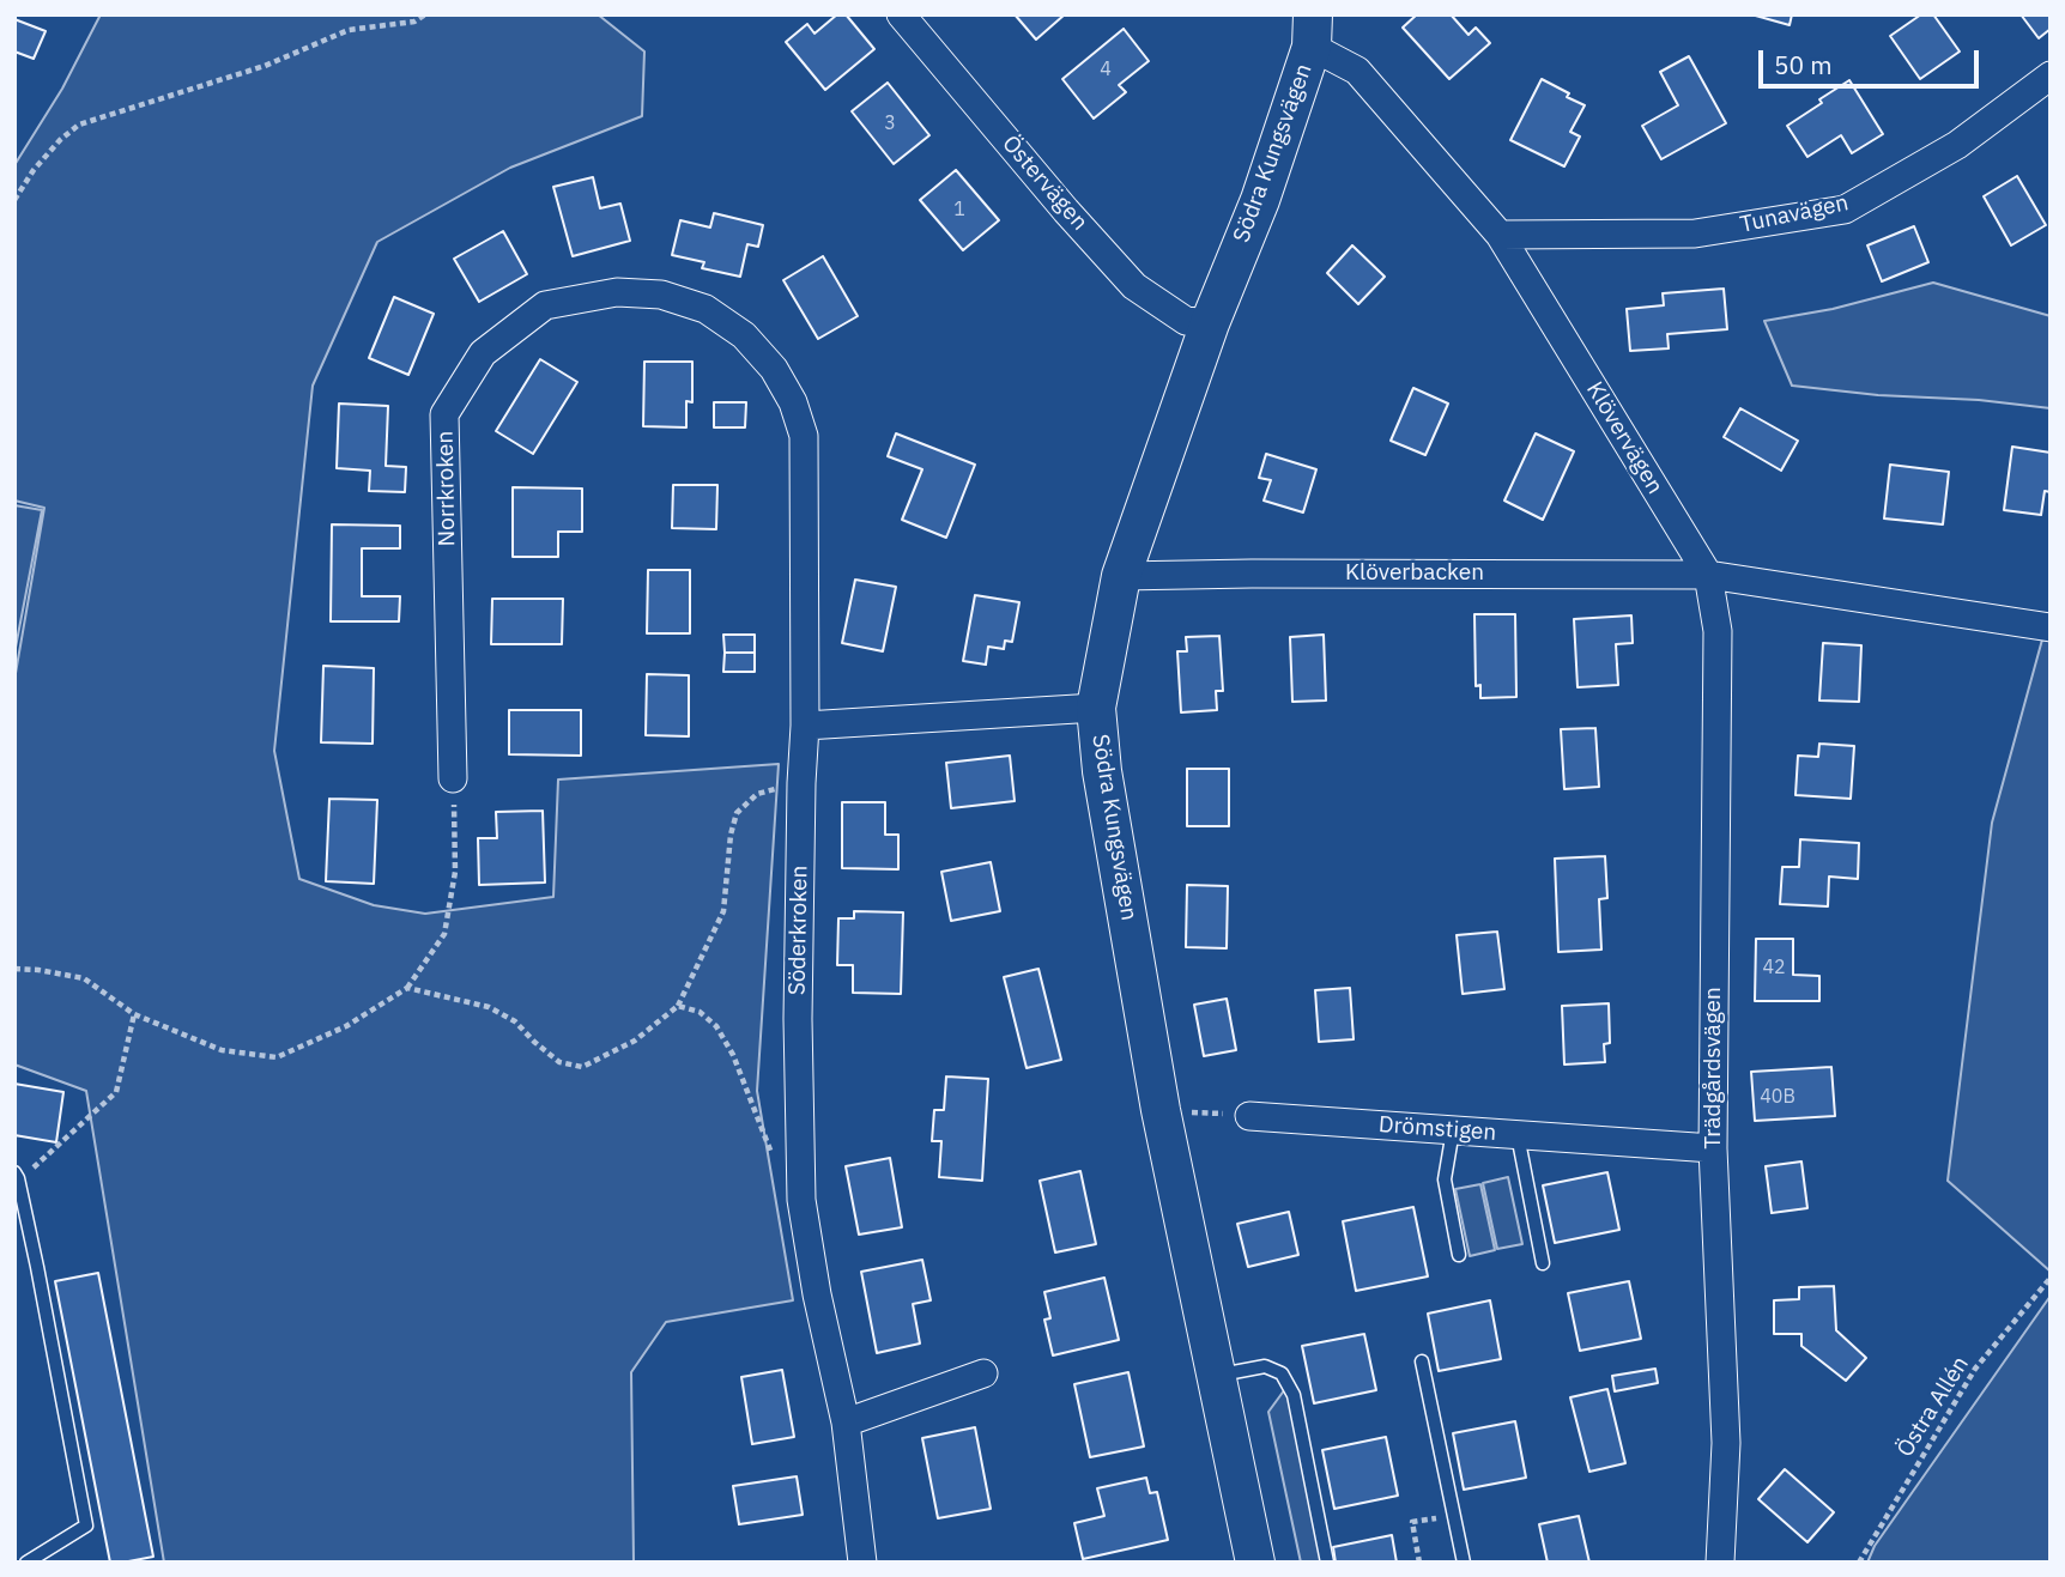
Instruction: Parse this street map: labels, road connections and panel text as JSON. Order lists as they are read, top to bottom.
{
  "streets": {
    "street": [
      "Södra Kungsvägen",
      "Östervägen",
      "Tunavägen",
      "Klövervägen",
      "Norrkroken",
      "Klöverbacken",
      "Söderkroken",
      "Trädgårdsvägen",
      "Drömstigen"
    ],
    "path": ["Östra Allén"]
  },
  "crossings": [
    ["Södra Kungsvägen", "Östervägen"],
    ["Södra Kungsvägen", "Klövervägen"],
    ["Södra Kungsvägen", "Klöverbacken"],
    ["Tunavägen", "Klövervägen"],
    ["Klövervägen", "Klöverbacken"],
    ["Klövervägen", "Trädgårdsvägen"],
    ["Norrkroken", "Söderkroken"],
    ["Klöverbacken", "Trädgårdsvägen"],
    ["Trädgårdsvägen", "Drömstigen"]
  ],
  "house_numbers": [
    "4",
    "3",
    "1",
    "42",
    "40B"
  ],
  "scale_bar": "50 m"
}
